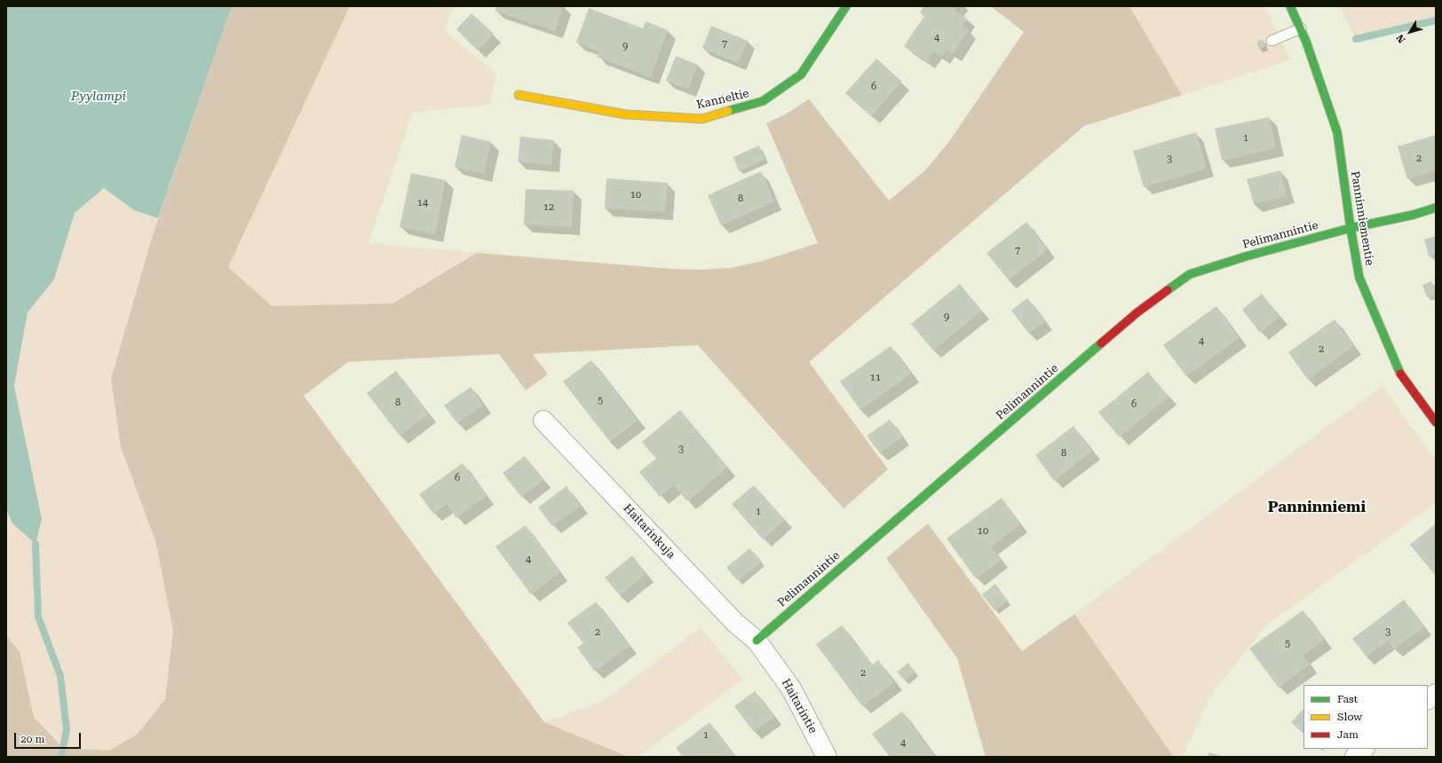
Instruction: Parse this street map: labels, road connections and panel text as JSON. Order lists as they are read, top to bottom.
{
  "streets": {
    "street": [
      "Kanneltie",
      "Panninniementie",
      "Pelimannintie",
      "Haitarinkuja",
      "Haitarintie"
    ]
  },
  "crossings": [
    ["Panninniementie", "Pelimannintie"],
    ["Pelimannintie", "Haitarinkuja"],
    ["Pelimannintie", "Haitarintie"],
    ["Haitarinkuja", "Haitarintie"]
  ],
  "districts": ["Panninniemi"],
  "water": ["Pyylampi"],
  "house_numbers": [
    "4",
    "7",
    "9",
    "6",
    "1",
    "2",
    "3",
    "10",
    "8",
    "14",
    "12",
    "7",
    "9",
    "4",
    "2",
    "11",
    "5",
    "8",
    "6",
    "3",
    "8",
    "6",
    "1",
    "10",
    "4",
    "2",
    "3",
    "5",
    "2",
    "1",
    "4"
  ],
  "legend": ["Fast", "Slow", "Jam"],
  "scale_bar": "20 m",
  "north": "bottom left"
}
